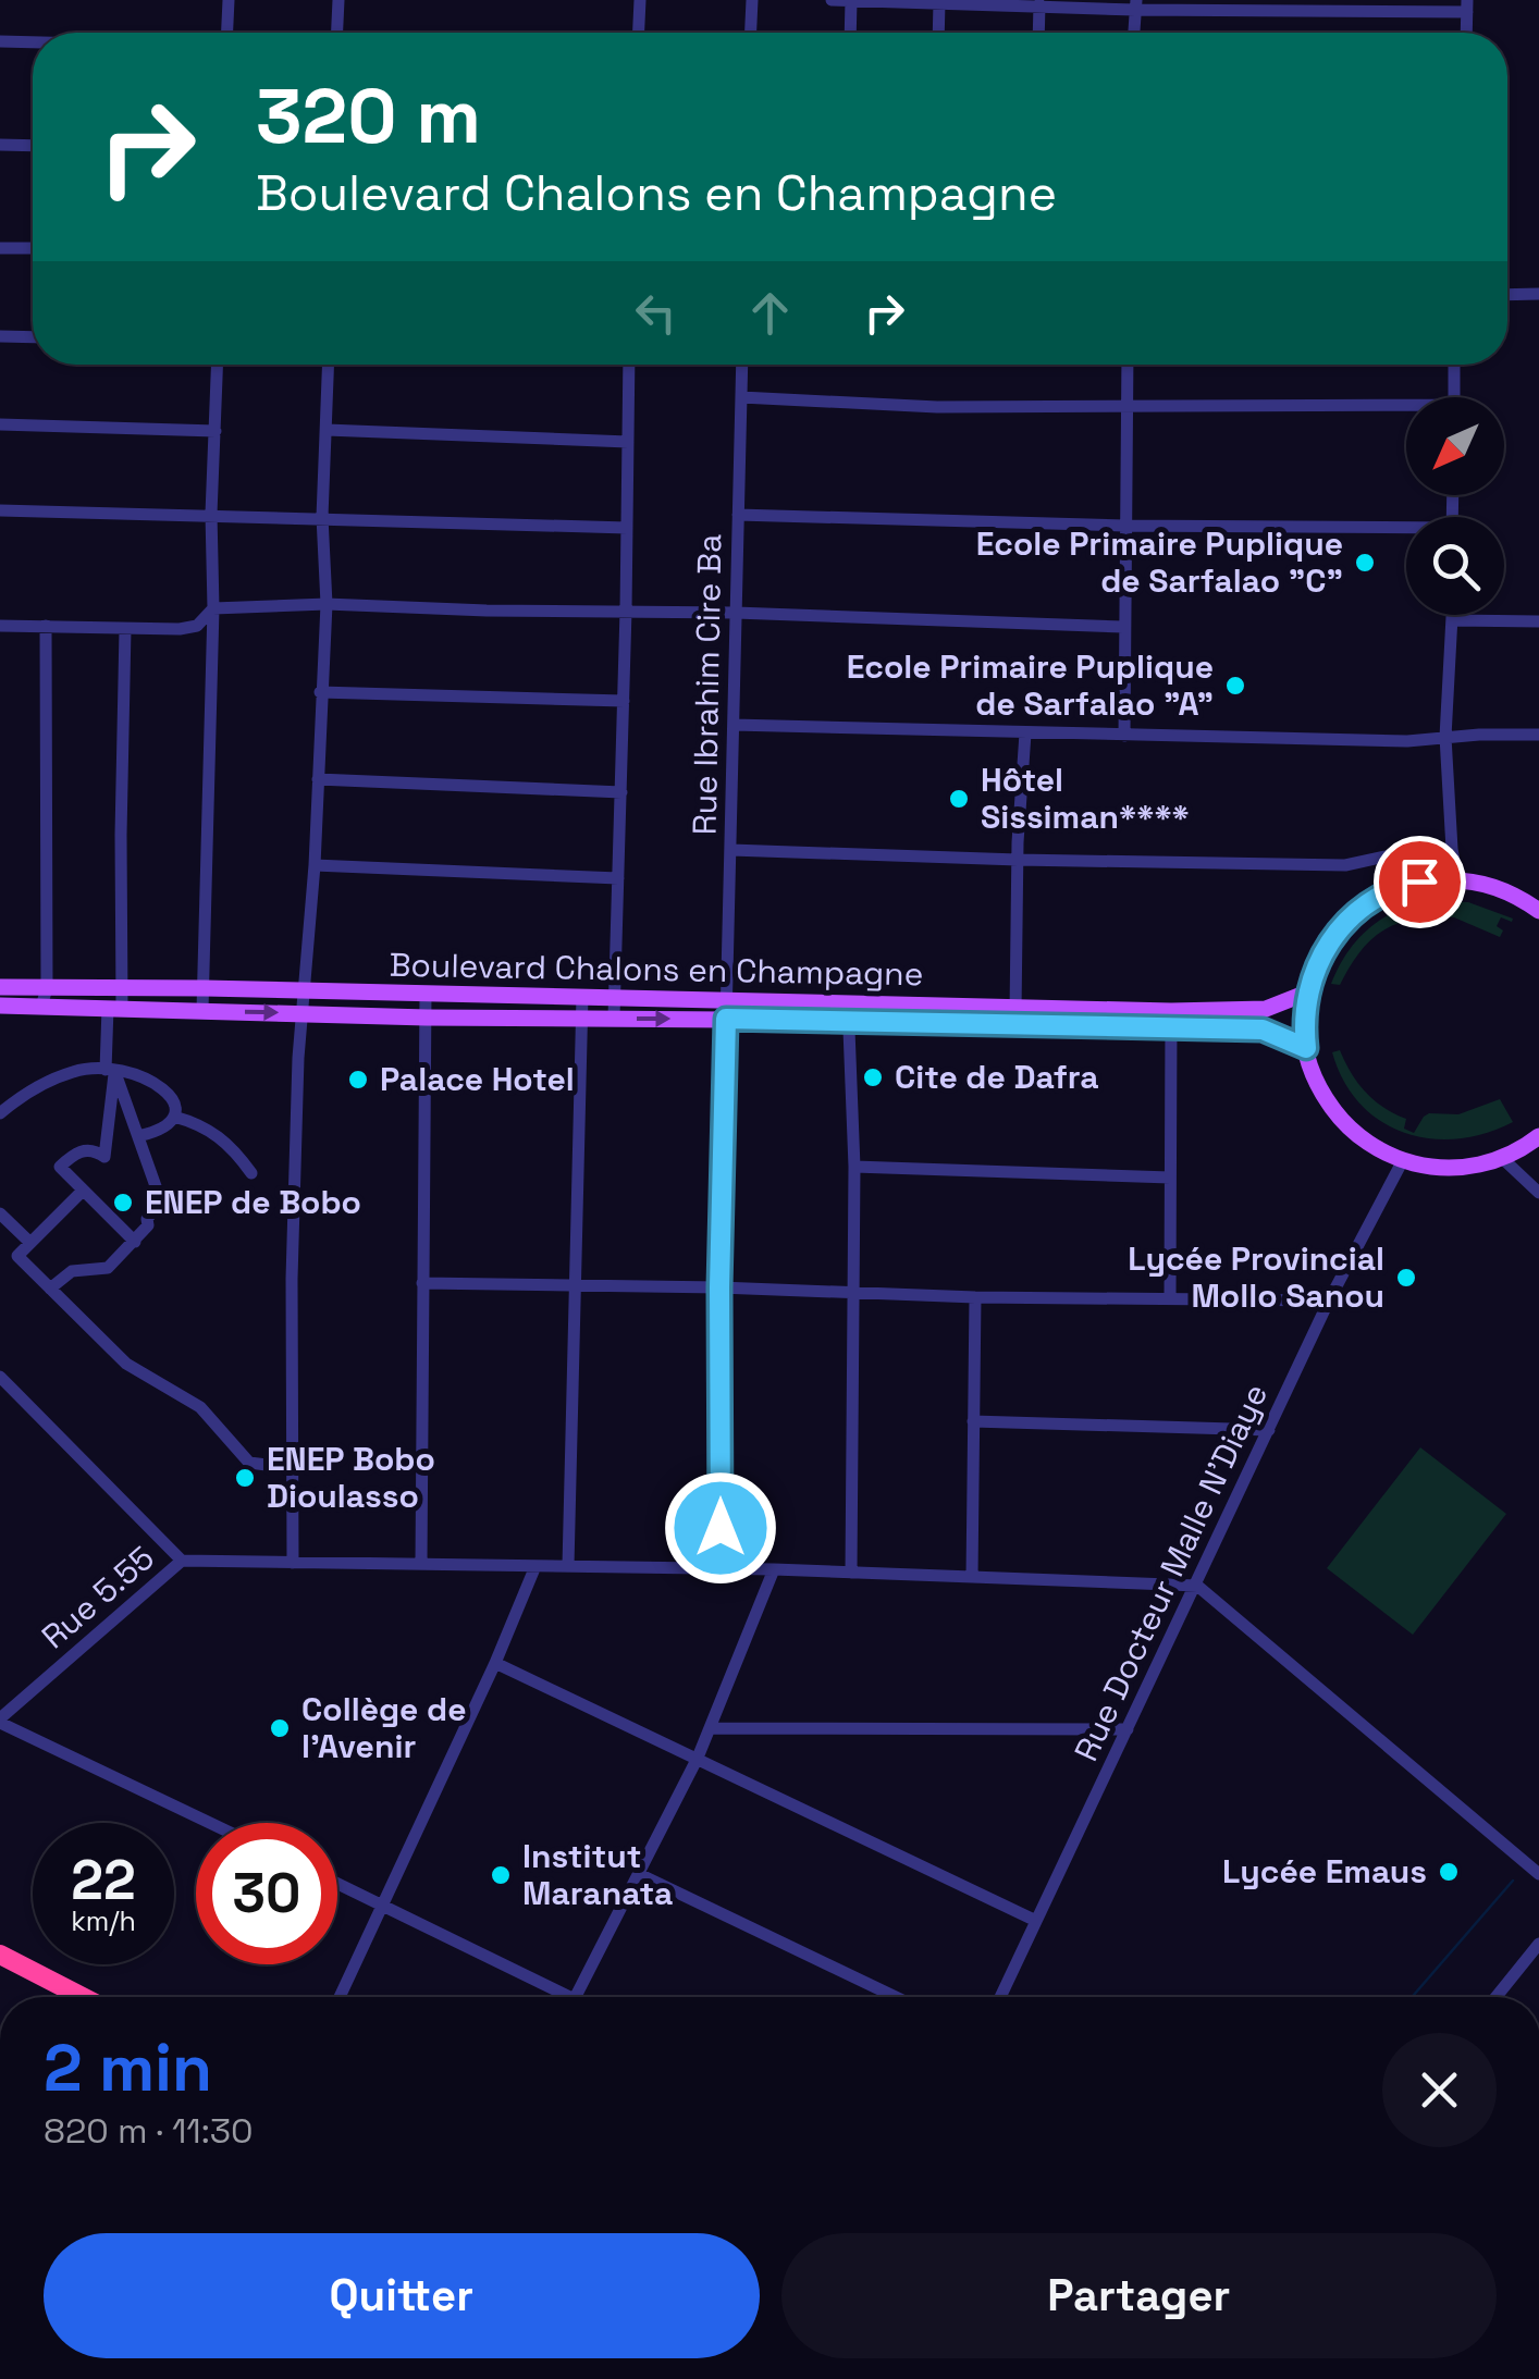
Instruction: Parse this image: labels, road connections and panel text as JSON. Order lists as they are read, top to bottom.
{
  "streets": {
    "main road": ["Boulevard Chalons en Champagne"],
    "street": ["Rue Ibrahim Cire Ba", "Rue Docteur Malle N'Diaye", "Rue 5.55"]
  },
  "crossings": [
    ["Rue Ibrahim Cire Ba", "Boulevard Chalons en Champagne"]
  ],
  "places": [
    "Ecole Primaire Puplique de Sarfalao \"C\"",
    "Ecole Primaire Puplique de Sarfalao \"A\"",
    "Hôtel Sissiman****",
    "Cite de Dafra",
    "Palace Hotel",
    "ENEP de Bobo",
    "Lycée Provincial Mollo Sanou",
    "ENEP Bobo Dioulasso",
    "Collège de l'Avenir",
    "Lycée Emaus",
    "Institut Maranata"
  ],
  "north": "bottom left",
  "page": {
    "turn": ["320 m", "Boulevard Chalons en Champagne"],
    "speed": "22 km/h",
    "limit": "30",
    "heading": ["2 min", "820 m · 11:30"],
    "buttons": ["Quitter", "Partager"]
  }
}
